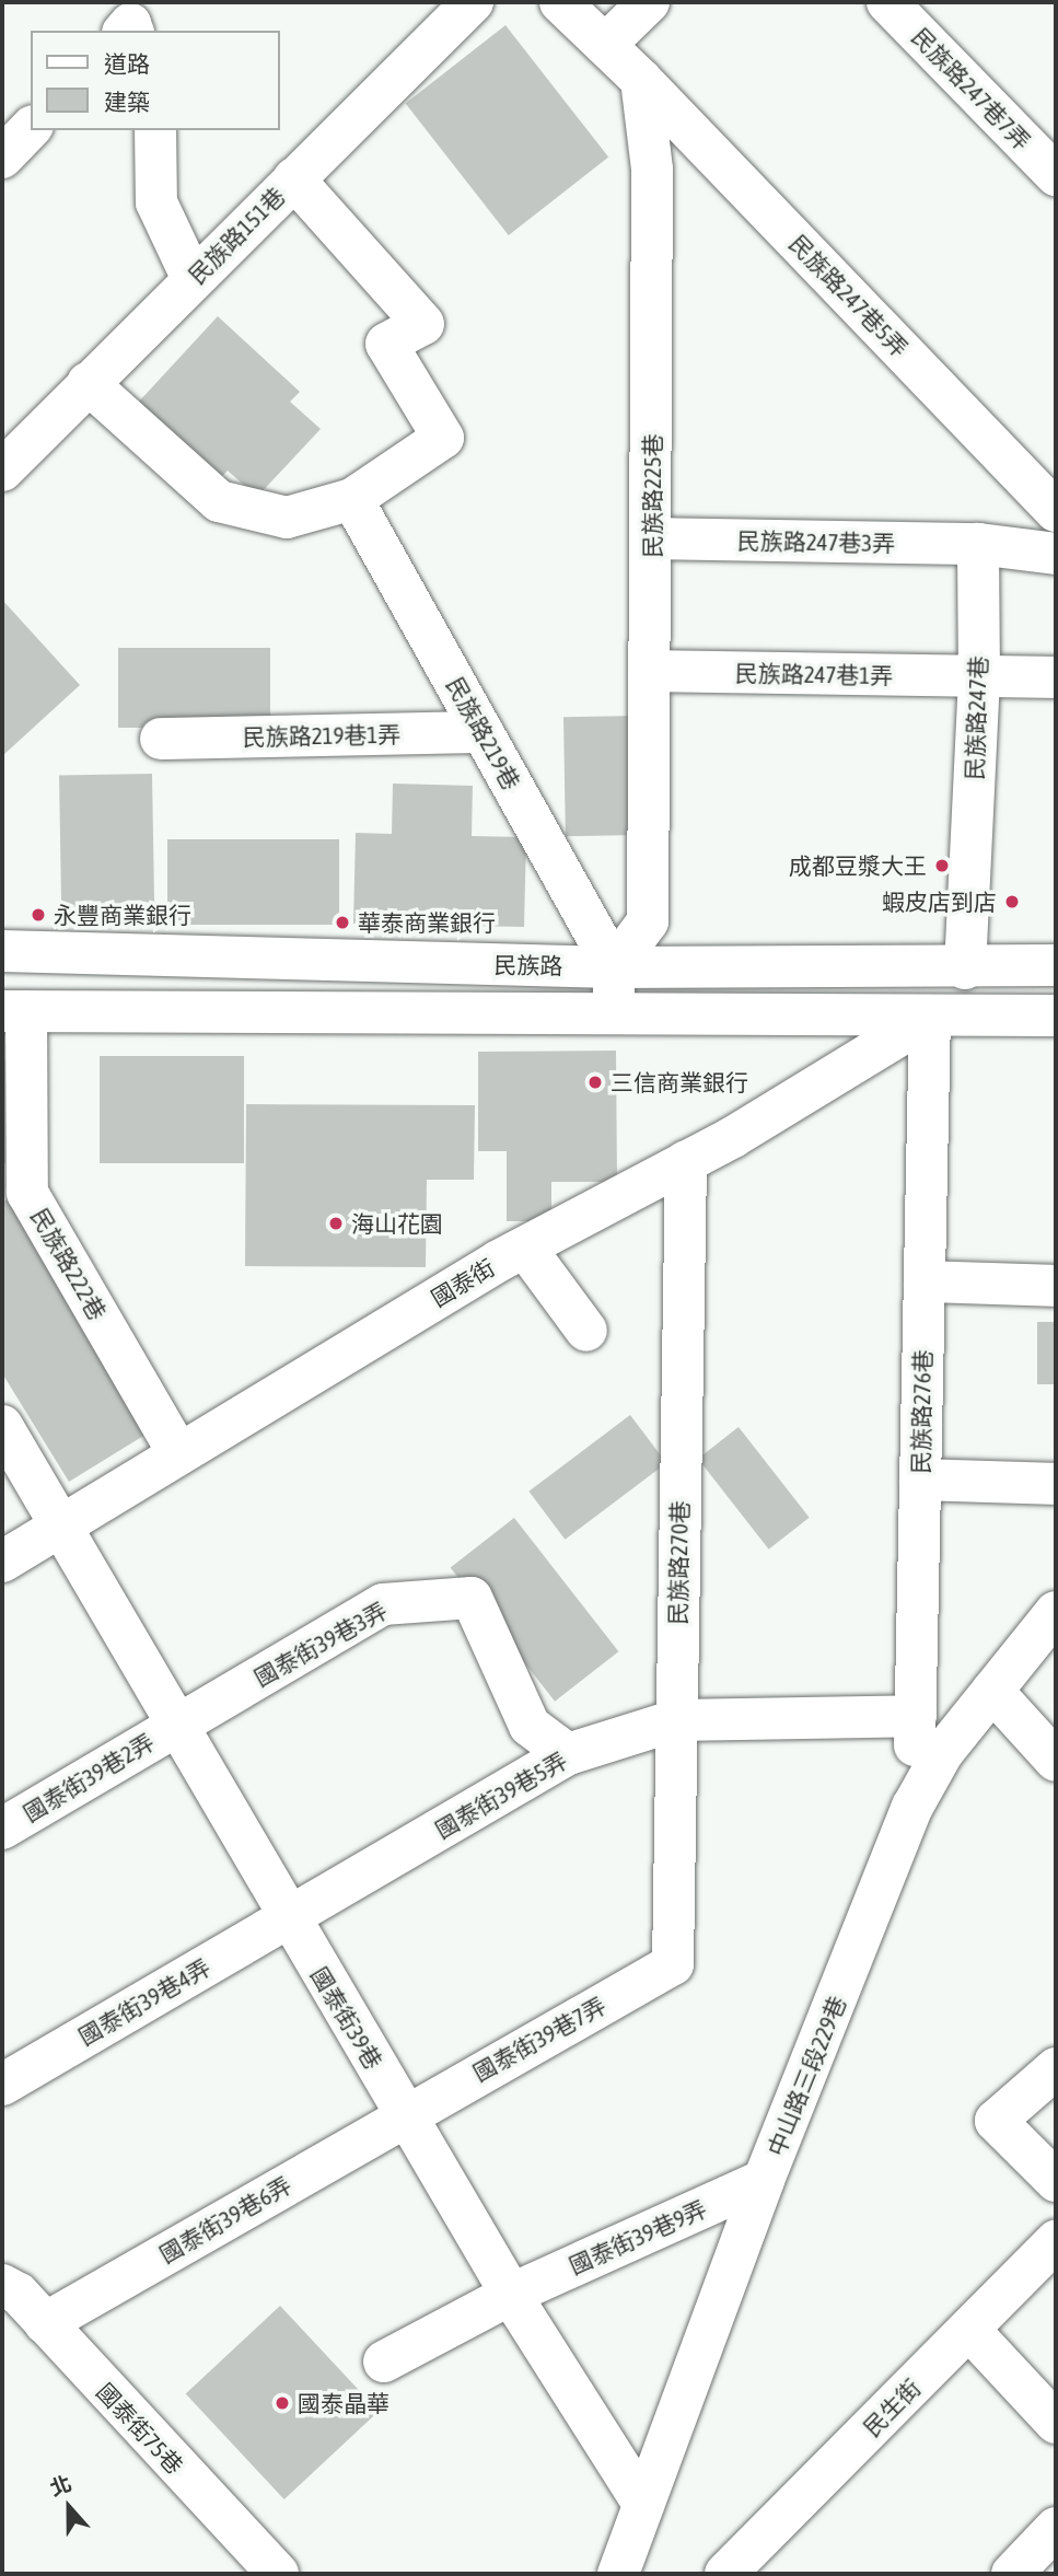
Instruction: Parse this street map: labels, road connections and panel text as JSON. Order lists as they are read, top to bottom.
{
  "streets": {
    "street": [
      "民族路247巷7弄",
      "民族路151巷",
      "民族路247巷5弄",
      "民族路225巷",
      "民族路247巷3弄",
      "民族路247巷1弄",
      "民族路247巷",
      "民族路219巷",
      "民族路219巷1弄",
      "民族路",
      "民族路222巷",
      "國泰街",
      "民族路276巷",
      "民族路270巷",
      "國泰街39巷3弄",
      "國泰街39巷2弄",
      "國泰街39巷5弄",
      "國泰街39巷4弄",
      "國泰街39巷",
      "國泰街39巷7弄",
      "中山路三段229巷",
      "國泰街39巷6弄",
      "國泰街39巷9弄",
      "民生街",
      "國泰街75巷"
    ]
  },
  "crossings": [
    ["民族路247巷5弄", "民族路225巷"],
    ["民族路225巷", "民族路247巷3弄"],
    ["民族路225巷", "民族路247巷1弄"],
    ["民族路225巷", "民族路219巷"],
    ["民族路225巷", "民族路"],
    ["民族路247巷3弄", "民族路247巷"],
    ["民族路247巷1弄", "民族路247巷"],
    ["民族路247巷", "民族路"],
    ["民族路219巷", "民族路219巷1弄"],
    ["民族路219巷", "民族路"],
    ["民族路", "民族路222巷"],
    ["民族路", "國泰街"],
    ["民族路", "民族路276巷"],
    ["民族路222巷", "國泰街"],
    ["國泰街", "民族路276巷"],
    ["國泰街", "民族路270巷"],
    ["國泰街", "國泰街39巷"],
    ["民族路276巷", "國泰街39巷5弄"],
    ["民族路276巷", "中山路三段229巷"],
    ["民族路270巷", "國泰街39巷5弄"],
    ["民族路270巷", "國泰街39巷7弄"],
    ["國泰街39巷3弄", "國泰街39巷2弄"],
    ["國泰街39巷3弄", "國泰街39巷5弄"],
    ["國泰街39巷3弄", "國泰街39巷"],
    ["國泰街39巷2弄", "國泰街39巷"],
    ["國泰街39巷5弄", "國泰街39巷4弄"],
    ["國泰街39巷5弄", "國泰街39巷"],
    ["國泰街39巷4弄", "國泰街39巷"],
    ["國泰街39巷", "國泰街39巷7弄"],
    ["國泰街39巷", "中山路三段229巷"],
    ["國泰街39巷", "國泰街39巷6弄"],
    ["國泰街39巷", "國泰街39巷9弄"],
    ["國泰街39巷7弄", "國泰街39巷6弄"],
    ["中山路三段229巷", "國泰街39巷9弄"],
    ["國泰街39巷6弄", "國泰街75巷"]
  ],
  "places": [
    "成都豆漿大王",
    "蝦皮店到店",
    "永豐商業銀行",
    "華泰商業銀行",
    "三信商業銀行",
    "海山花園",
    "國泰晶華"
  ],
  "legend": ["道路", "建築"],
  "north": "top"
}
